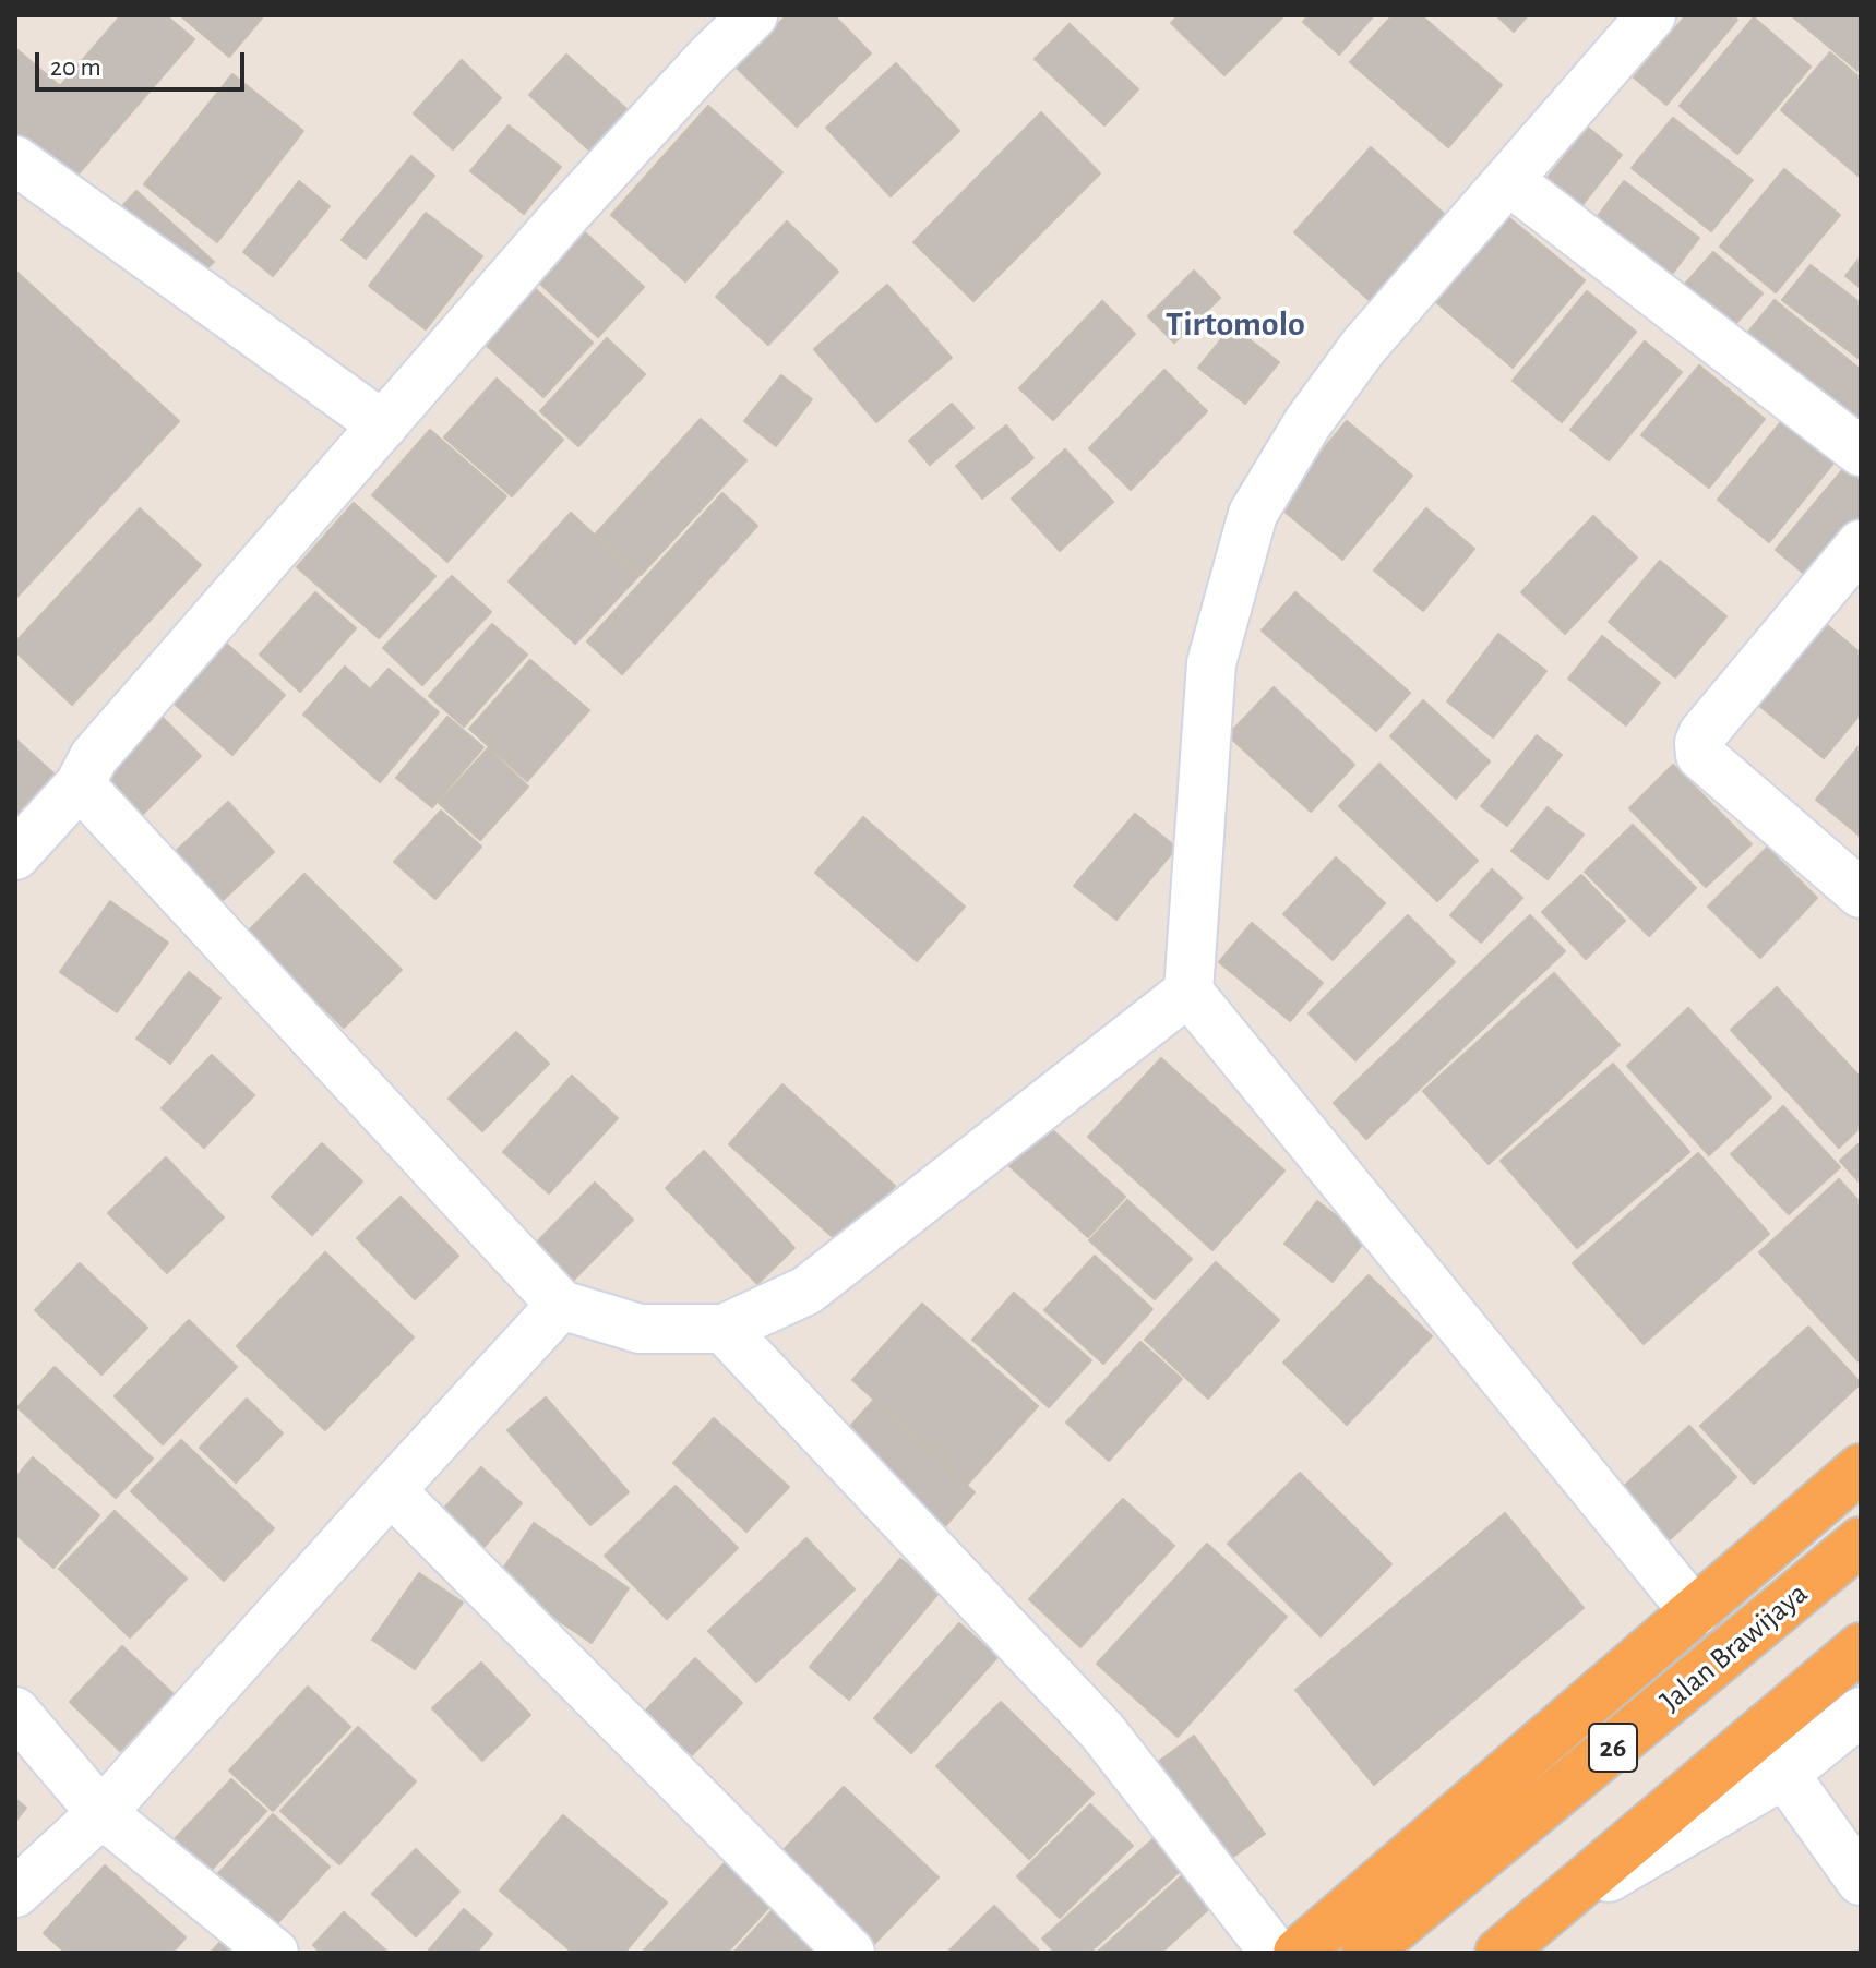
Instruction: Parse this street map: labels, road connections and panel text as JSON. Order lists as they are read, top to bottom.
{
  "streets": {
    "highway": ["Jalan Brawijaya", "26"]
  },
  "districts": ["Tirtomolo"],
  "scale_bar": "20 m"
}
